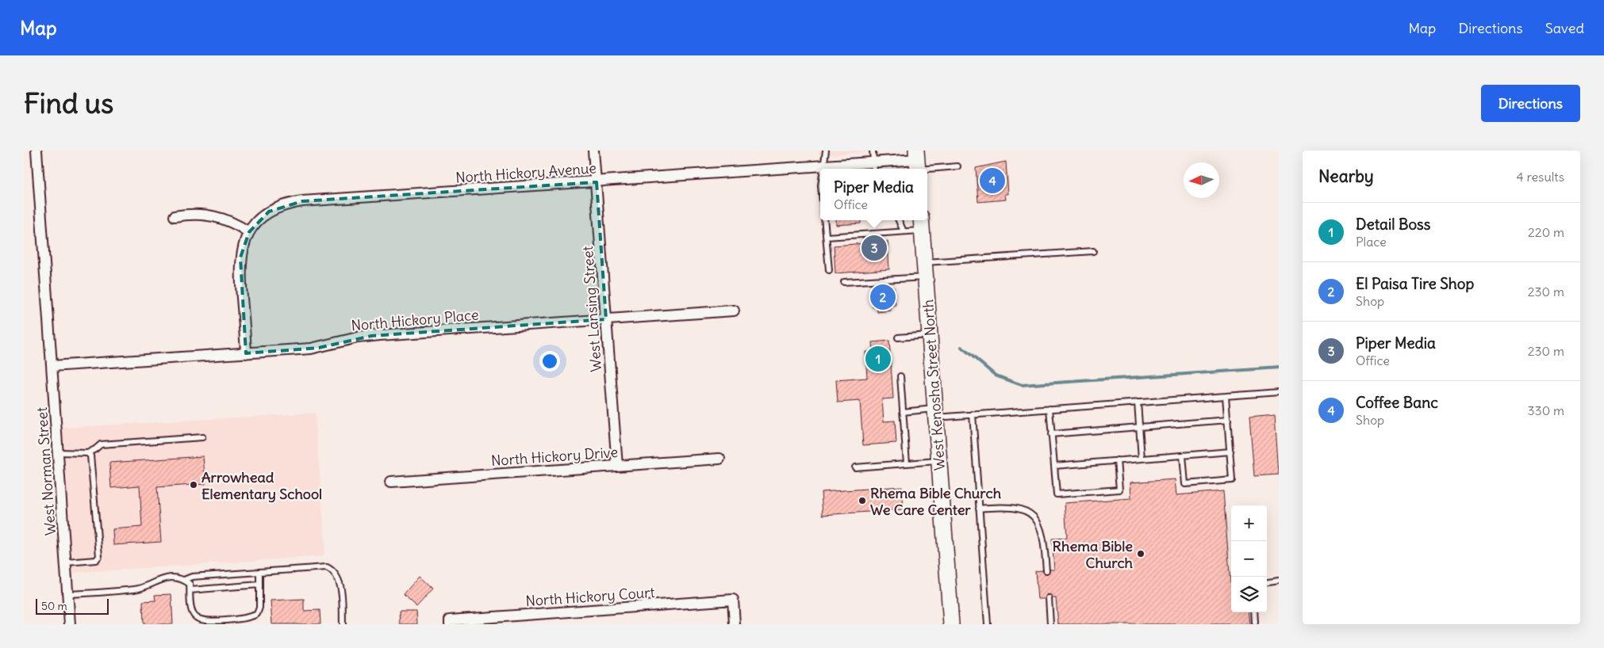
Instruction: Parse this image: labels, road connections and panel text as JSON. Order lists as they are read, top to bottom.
{
  "streets": {
    "main road": ["West Kenosha Street North"],
    "street": [
      "North Hickory Avenue",
      "West Lansing Street",
      "North Hickory Place",
      "North Hickory Drive",
      "West Norman Street",
      "North Hickory Court"
    ]
  },
  "crossings": [
    ["North Hickory Avenue", "West Lansing Street"],
    ["North Hickory Avenue", "North Hickory Place"],
    ["West Lansing Street", "North Hickory Place"],
    ["West Lansing Street", "North Hickory Drive"],
    ["North Hickory Place", "West Norman Street"]
  ],
  "places": ["Arrowhead Elementary School", "Rhema Bible Church We Care Center", "Rhema Bible Church"],
  "scale_bar": "50 m",
  "north": "left",
  "page": {
    "header": "Map",
    "nav": ["Map", "Directions", "Saved"],
    "buttons": "Directions",
    "title": "Find us",
    "heading": ["Nearby", "4 results"],
    "pins": [
      "4",
      "3",
      "2",
      "1"
    ],
    "popup": ["Piper Media", "Office"],
    "list": [
      {
        "mark": "1",
        "name": "Detail Boss",
        "note": "Place",
        "value": "220 m"
      },
      {
        "mark": "2",
        "name": "El Paisa Tire Shop",
        "note": "Shop",
        "value": "230 m"
      },
      {
        "mark": "3",
        "name": "Piper Media",
        "note": "Office",
        "value": "230 m"
      },
      {
        "mark": "4",
        "name": "Coffee Banc",
        "note": "Shop",
        "value": "330 m"
      }
    ],
    "map_buttons": ["+", "−"],
    "scale": "50 m"
  }
}
